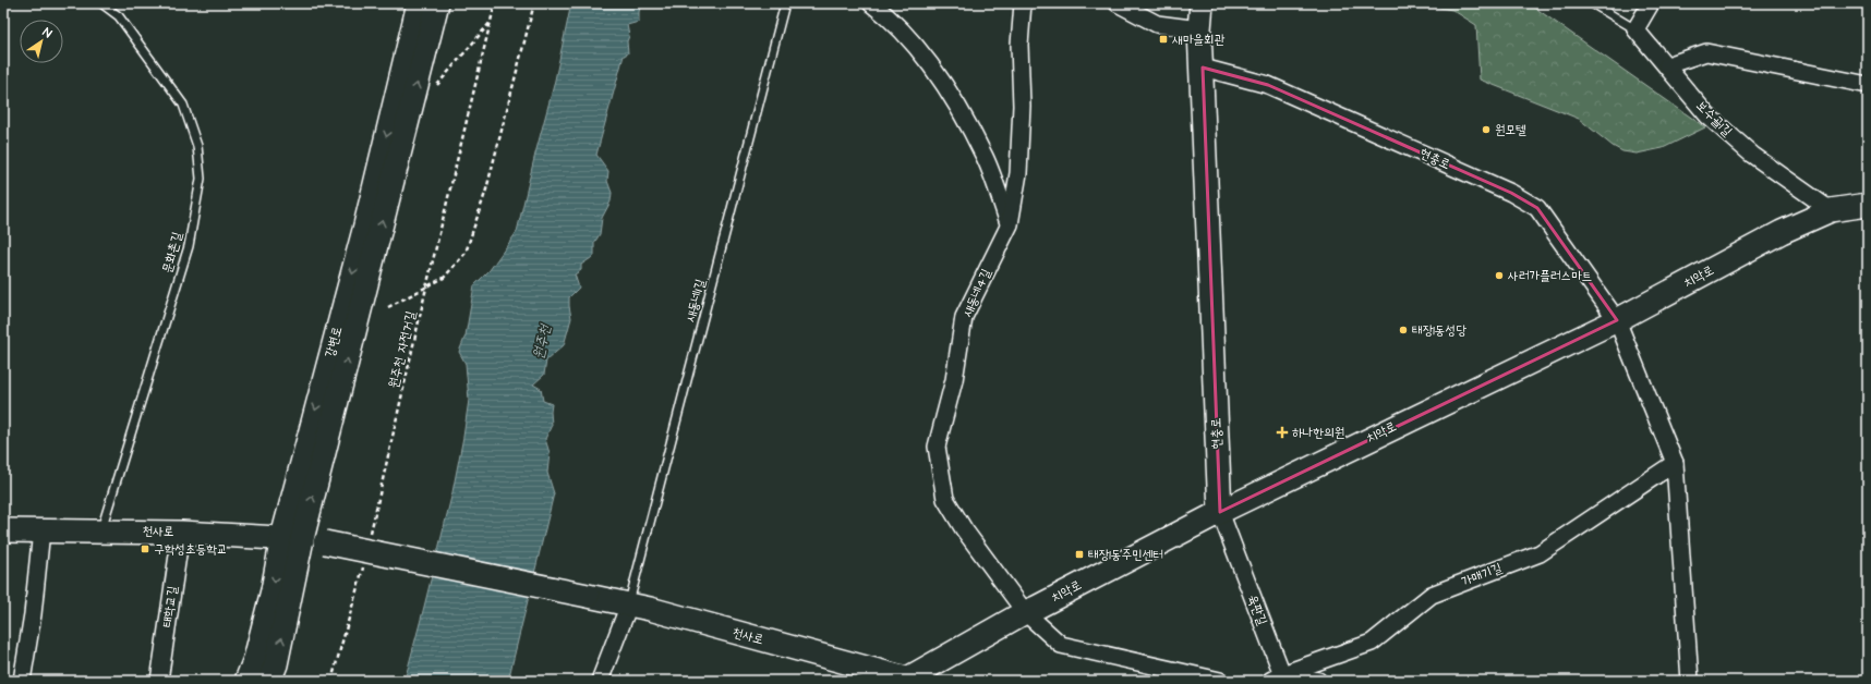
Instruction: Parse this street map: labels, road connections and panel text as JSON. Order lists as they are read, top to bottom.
{
  "streets": {
    "street": [
      "보수골1길",
      "현충로",
      "치악로",
      "새동네4길",
      "강변로",
      "천사로",
      "가매기길",
      "태학교길",
      "육판길"
    ],
    "lane": ["문화촌길", "새동네1길"],
    "path": ["원주천 자전거길"]
  },
  "crossings": [
    ["보수골1길", "치악로"],
    ["현충로", "치악로"],
    ["현충로", "육판길"],
    ["문화촌길", "천사로"],
    ["치악로", "새동네4길"],
    ["치악로", "천사로"],
    ["치악로", "육판길"],
    ["새동네1길", "천사로"],
    ["강변로", "천사로"],
    ["천사로", "태학교길"],
    ["가매기길", "육판길"]
  ],
  "water": ["원주천"],
  "places": {
    "transit": ["새마을회관", "구학성초등학교", "태장1동주민센터"],
    "other": ["원모텔", "사러가플러스마트", "태장1동성당"],
    "health": ["하나한의원"]
  },
  "north": "top right"
}
